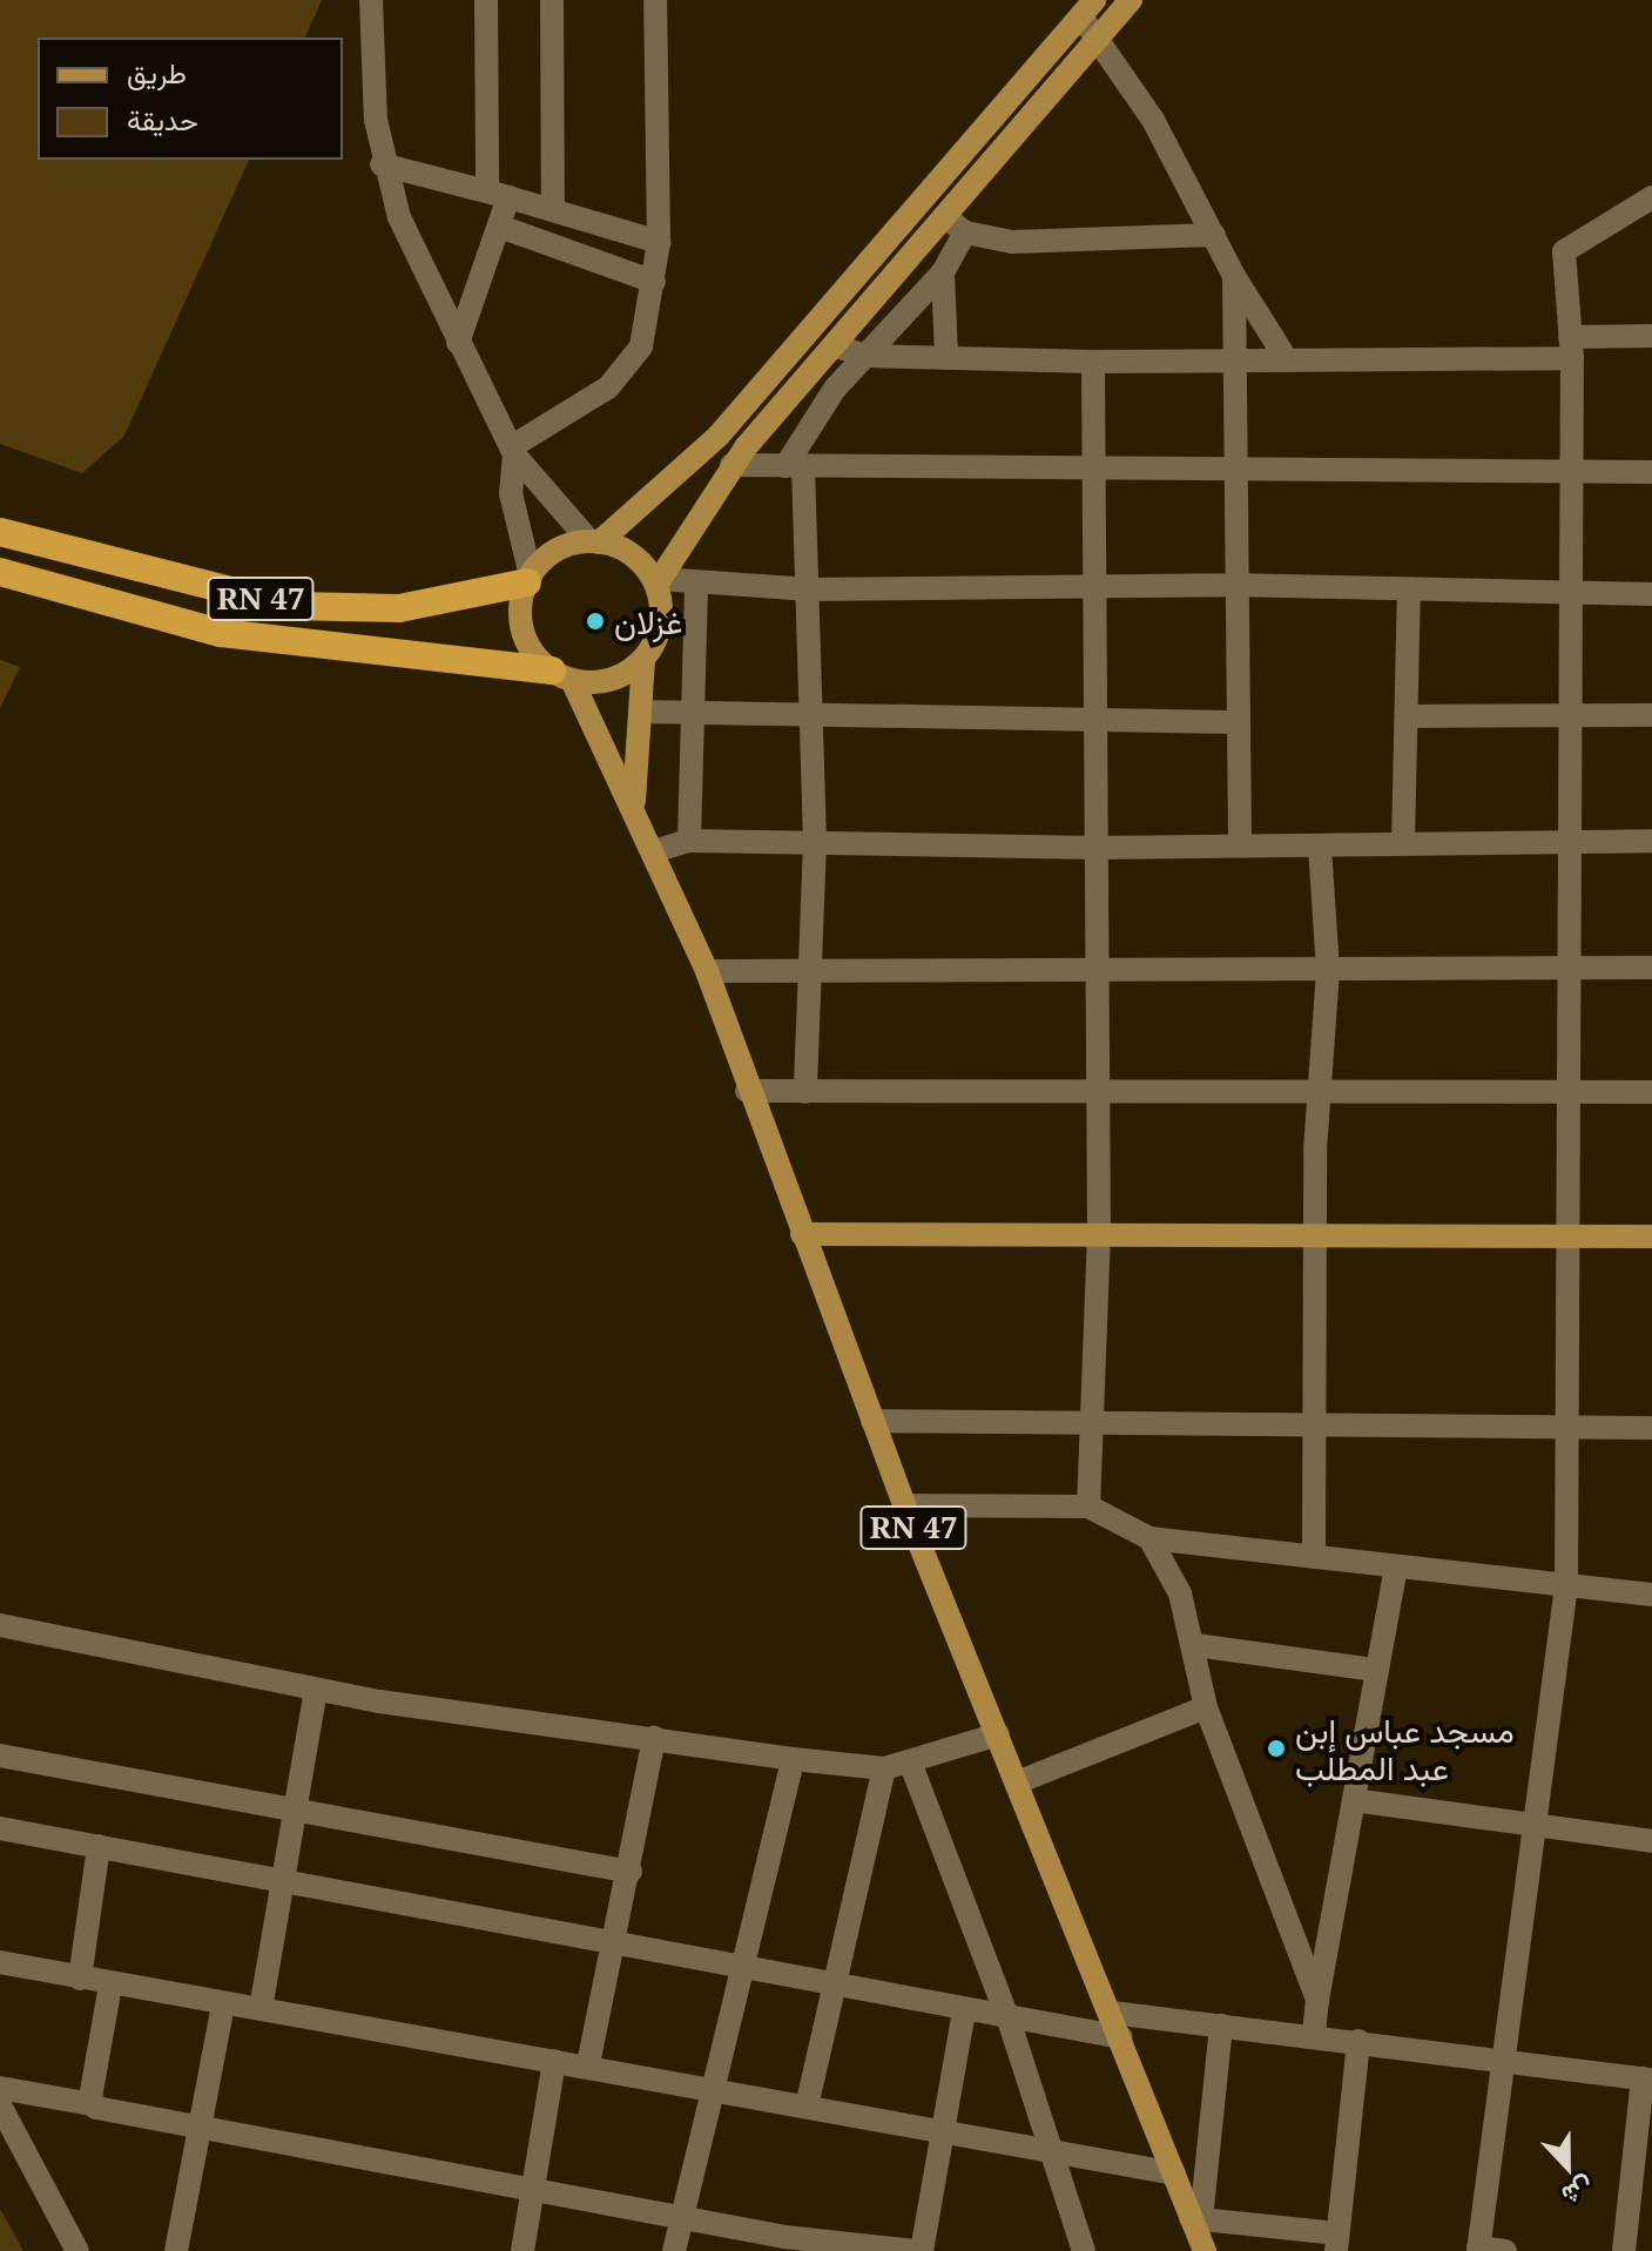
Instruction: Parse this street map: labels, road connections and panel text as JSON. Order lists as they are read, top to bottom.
{
  "streets": {
    "highway": ["RN 47"]
  },
  "places": ["غزلان", "مسجد عباس إبن عبد المطلب"],
  "legend": ["طريق", "حديقة"],
  "north": "bottom"
}
